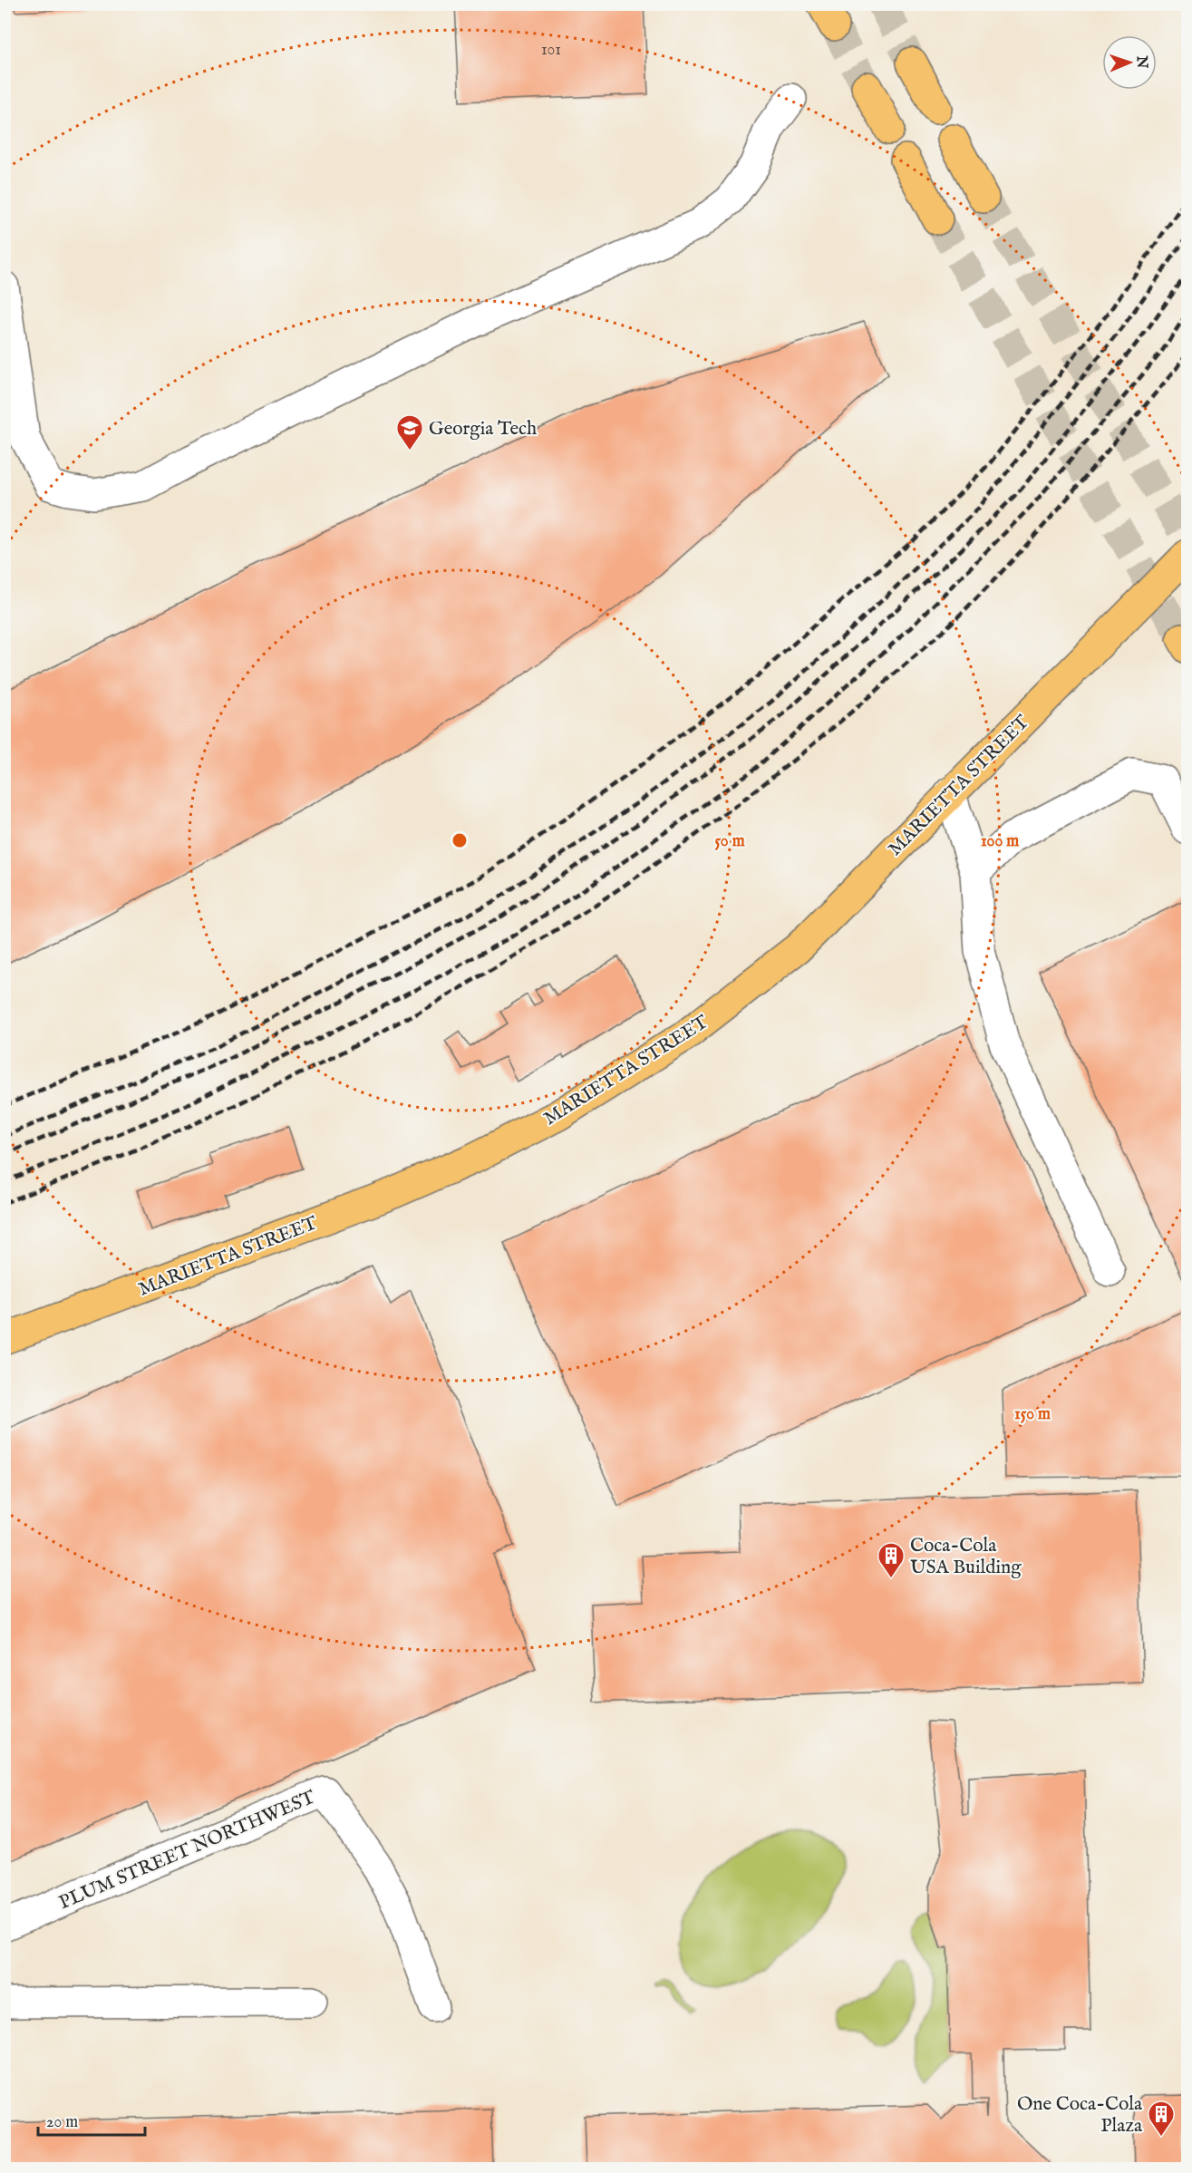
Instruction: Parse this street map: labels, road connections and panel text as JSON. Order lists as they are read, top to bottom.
{
  "streets": {
    "main road": ["MARIETTA STREET"],
    "lane": ["PLUM STREET NORTHWEST"]
  },
  "places": {
    "school or university": ["Georgia Tech"],
    "building": ["Coca-Cola USA Building", "One Coca-Cola Plaza"]
  },
  "house_numbers": ["101"],
  "scale_bar": "20 m",
  "north": "right",
  "rings": ["50 m", "100 m", "150 m"]
}
